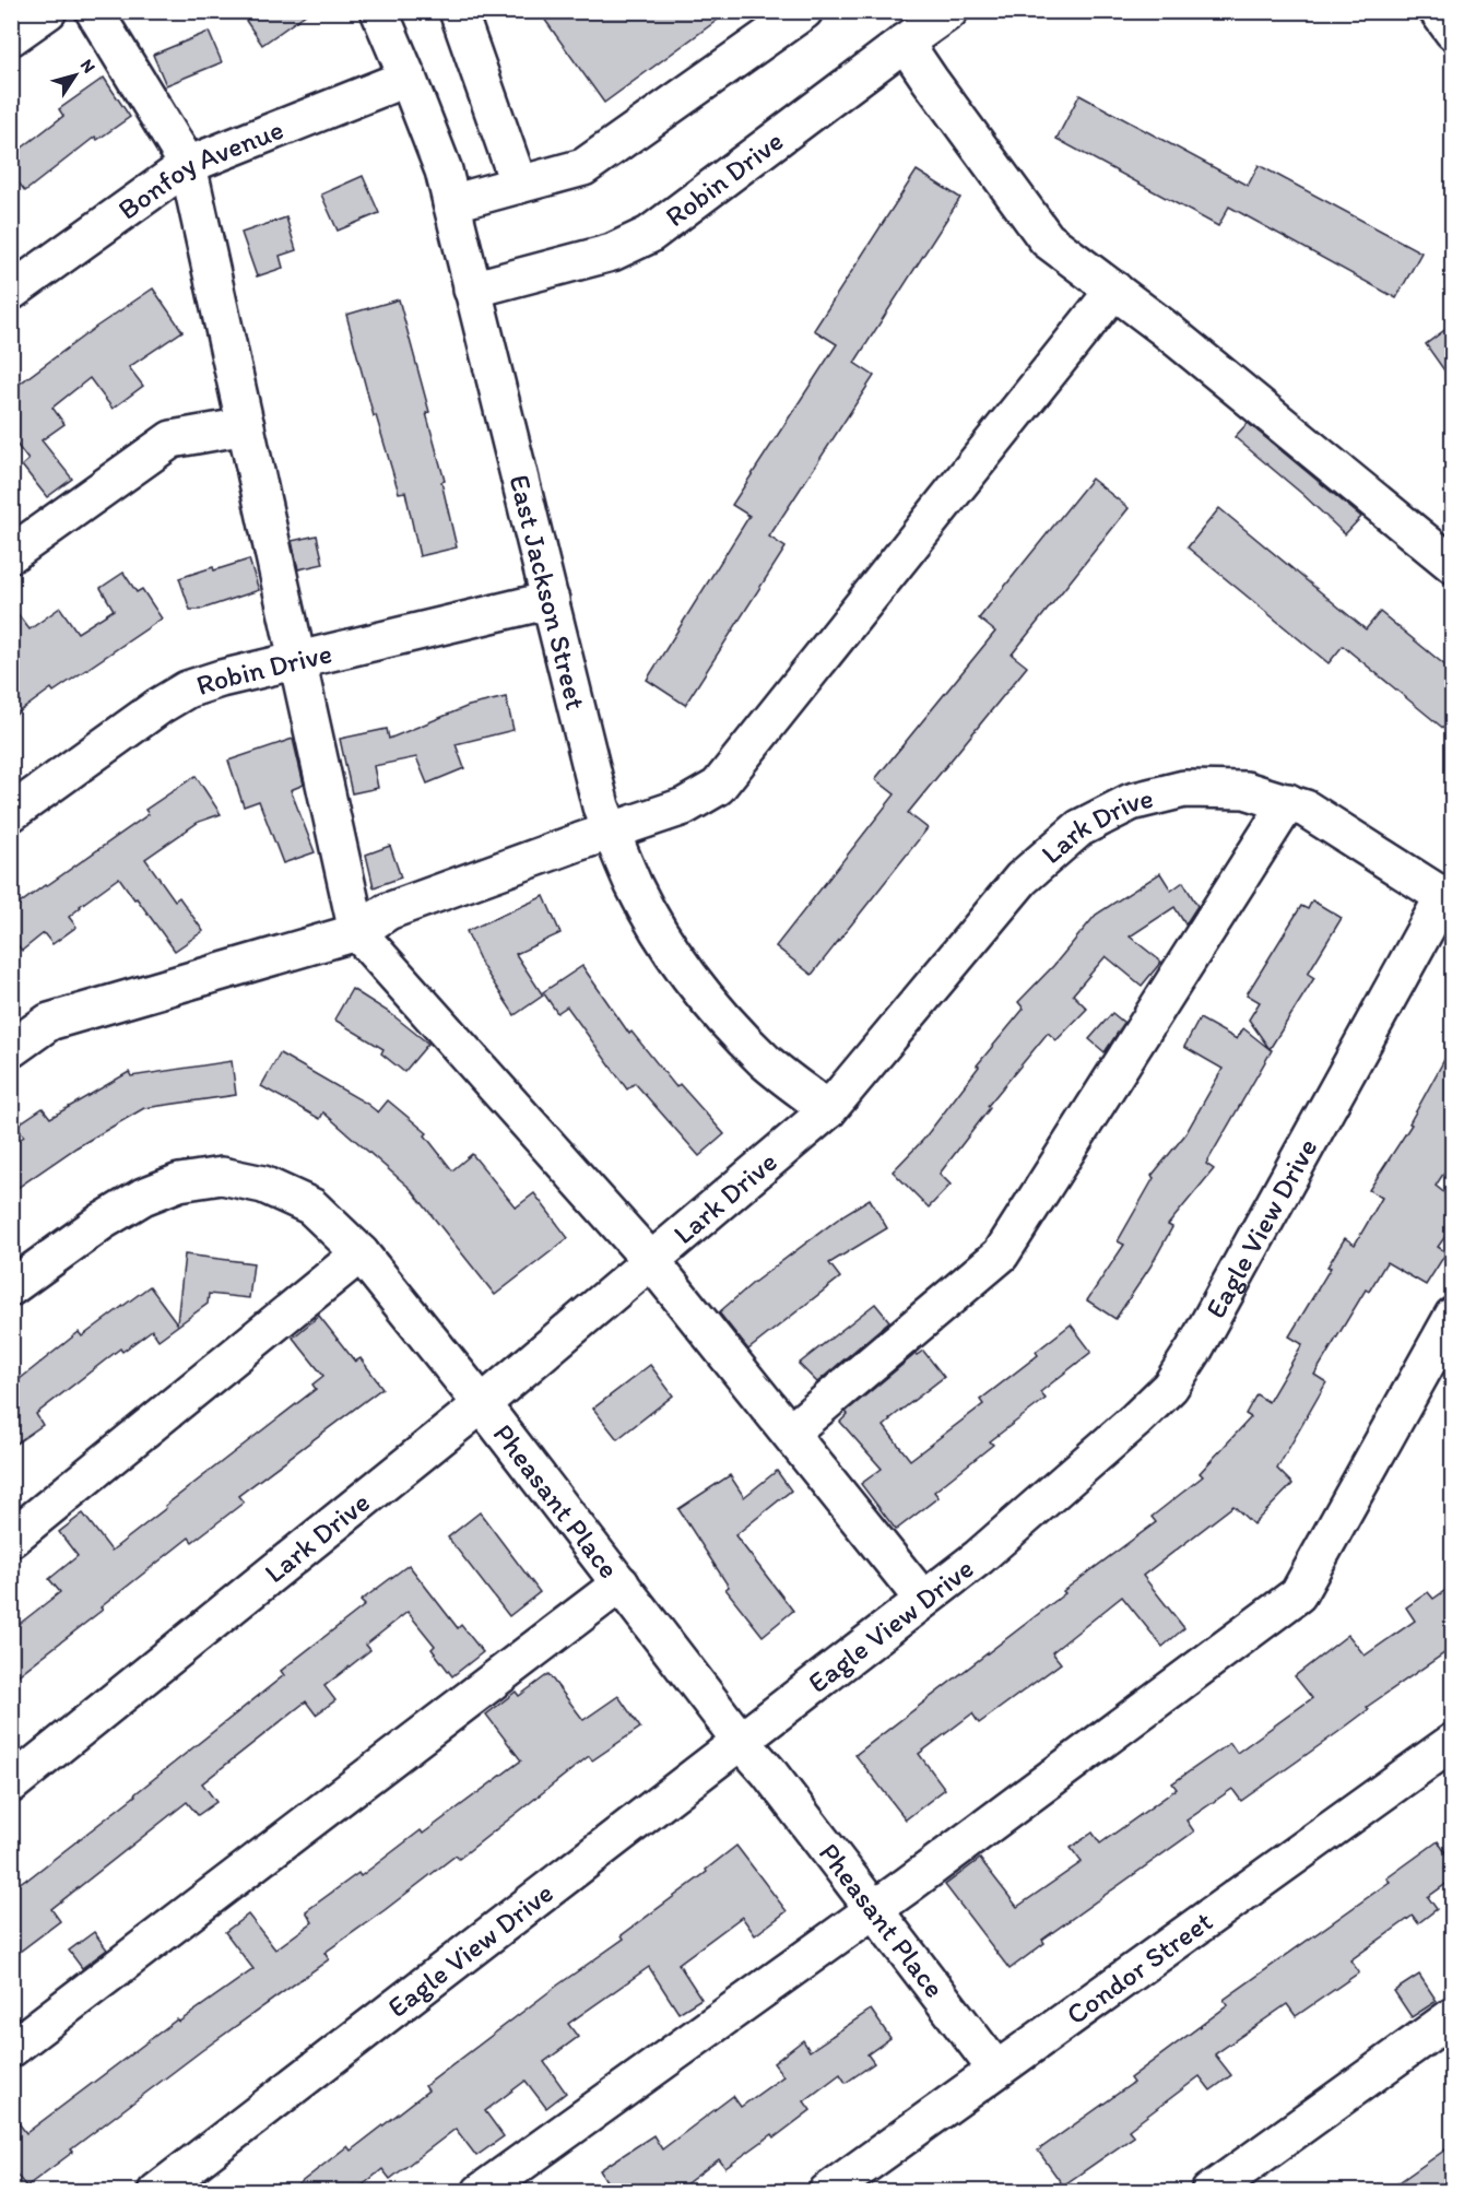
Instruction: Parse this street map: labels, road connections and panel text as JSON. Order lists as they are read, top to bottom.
{
  "streets": {
    "street": [
      "Bonfoy Avenue",
      "Robin Drive",
      "East Jackson Street",
      "Lark Drive",
      "Eagle View Drive",
      "Pheasant Place",
      "Condor Street"
    ]
  },
  "crossings": [
    ["Bonfoy Avenue", "East Jackson Street"],
    ["Robin Drive", "East Jackson Street"],
    ["East Jackson Street", "Lark Drive"],
    ["Lark Drive", "Eagle View Drive"],
    ["Lark Drive", "Pheasant Place"],
    ["Eagle View Drive", "Pheasant Place"],
    ["Pheasant Place", "Condor Street"]
  ],
  "north": "top right"
}
